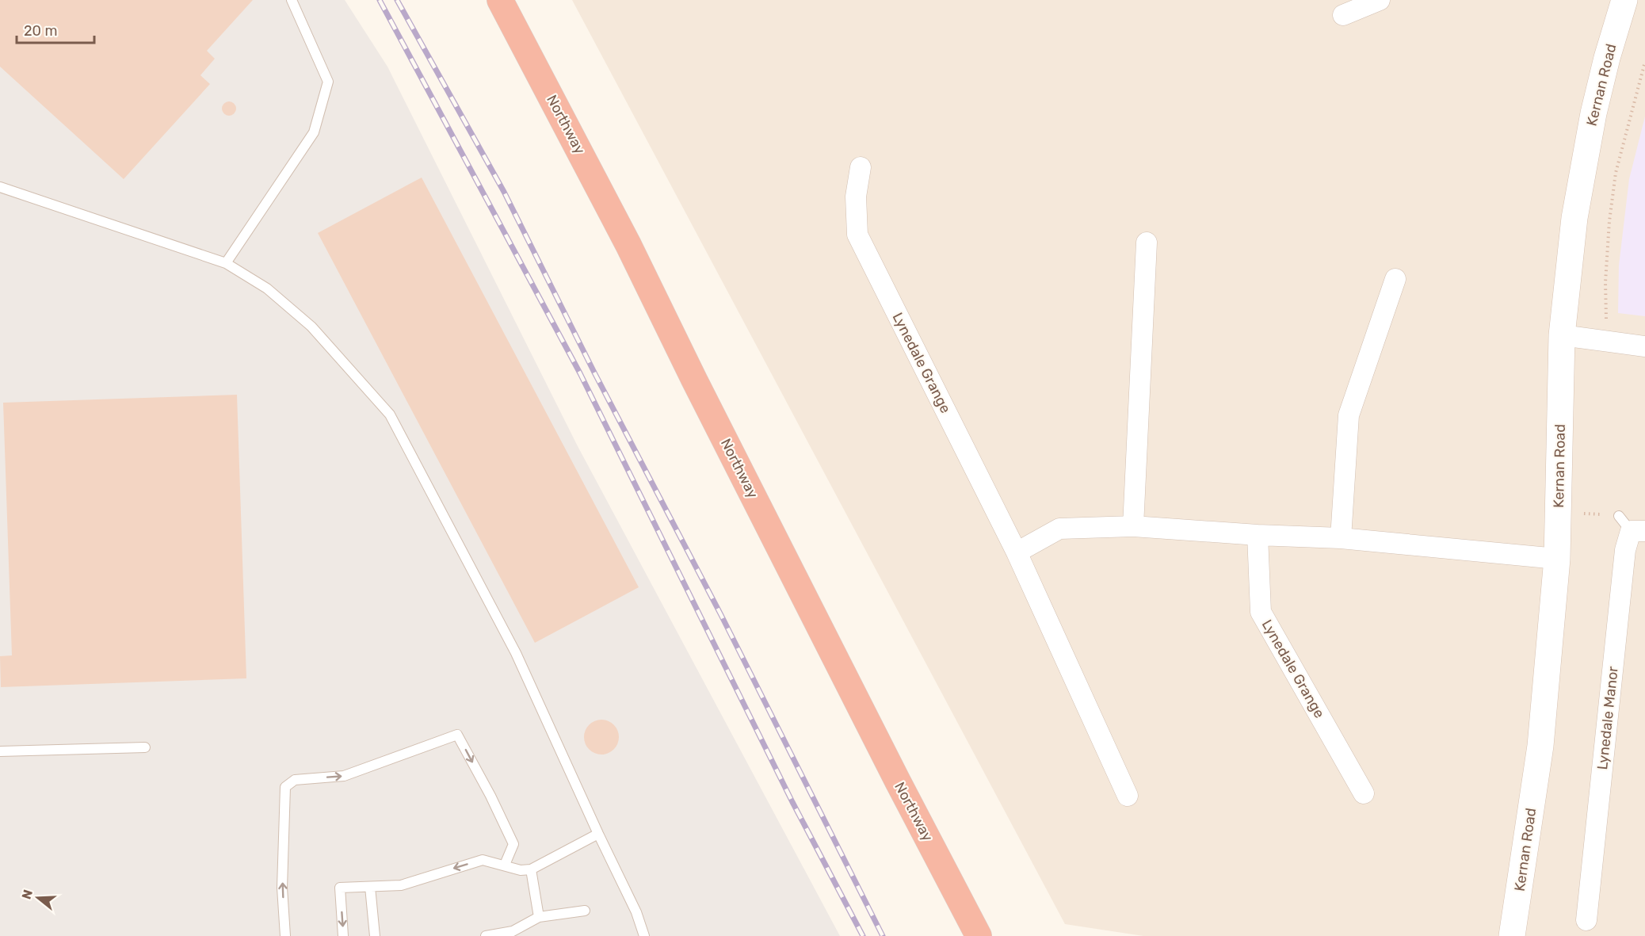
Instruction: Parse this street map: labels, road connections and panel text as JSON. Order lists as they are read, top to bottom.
{
  "streets": {
    "highway": ["Northway"],
    "street": ["Kernan Road", "Lynedale Grange", "Lynedale Manor"]
  },
  "scale_bar": "20 m",
  "north": "left"
}
